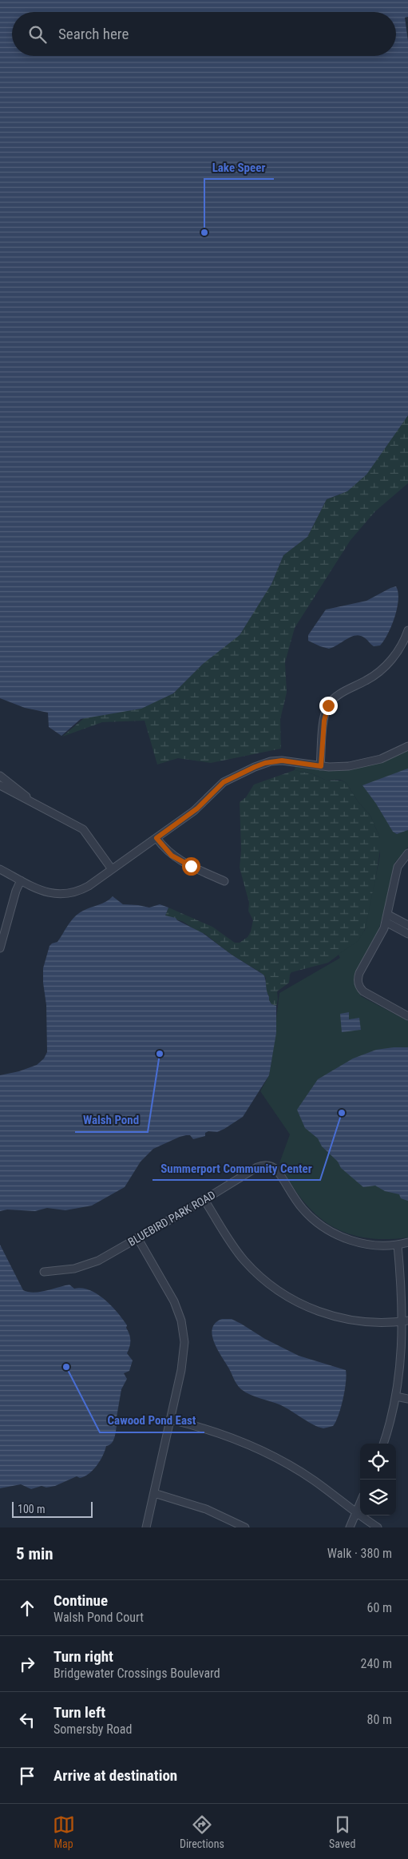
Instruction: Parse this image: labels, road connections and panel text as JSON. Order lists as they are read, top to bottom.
{
  "streets": {
    "street": ["BLUEBIRD PARK ROAD"]
  },
  "places": [
    "Lake Speer",
    "Walsh Pond",
    "Summerport Community Center",
    "Cawood Pond East"
  ],
  "scale_bar": "100 m",
  "page": {
    "search": "Search here",
    "scale": "100 m",
    "heading": ["5 min", "Walk · 380 m"],
    "list": [
      ["Continue", "Walsh Pond Court", "60 m"],
      ["Turn right", "Bridgewater Crossings Boulevard", "240 m"],
      ["Turn left", "Somersby Road", "80 m"],
      "Arrive at destination"
    ],
    "nav": ["Map", "Directions", "Saved"]
  }
}
